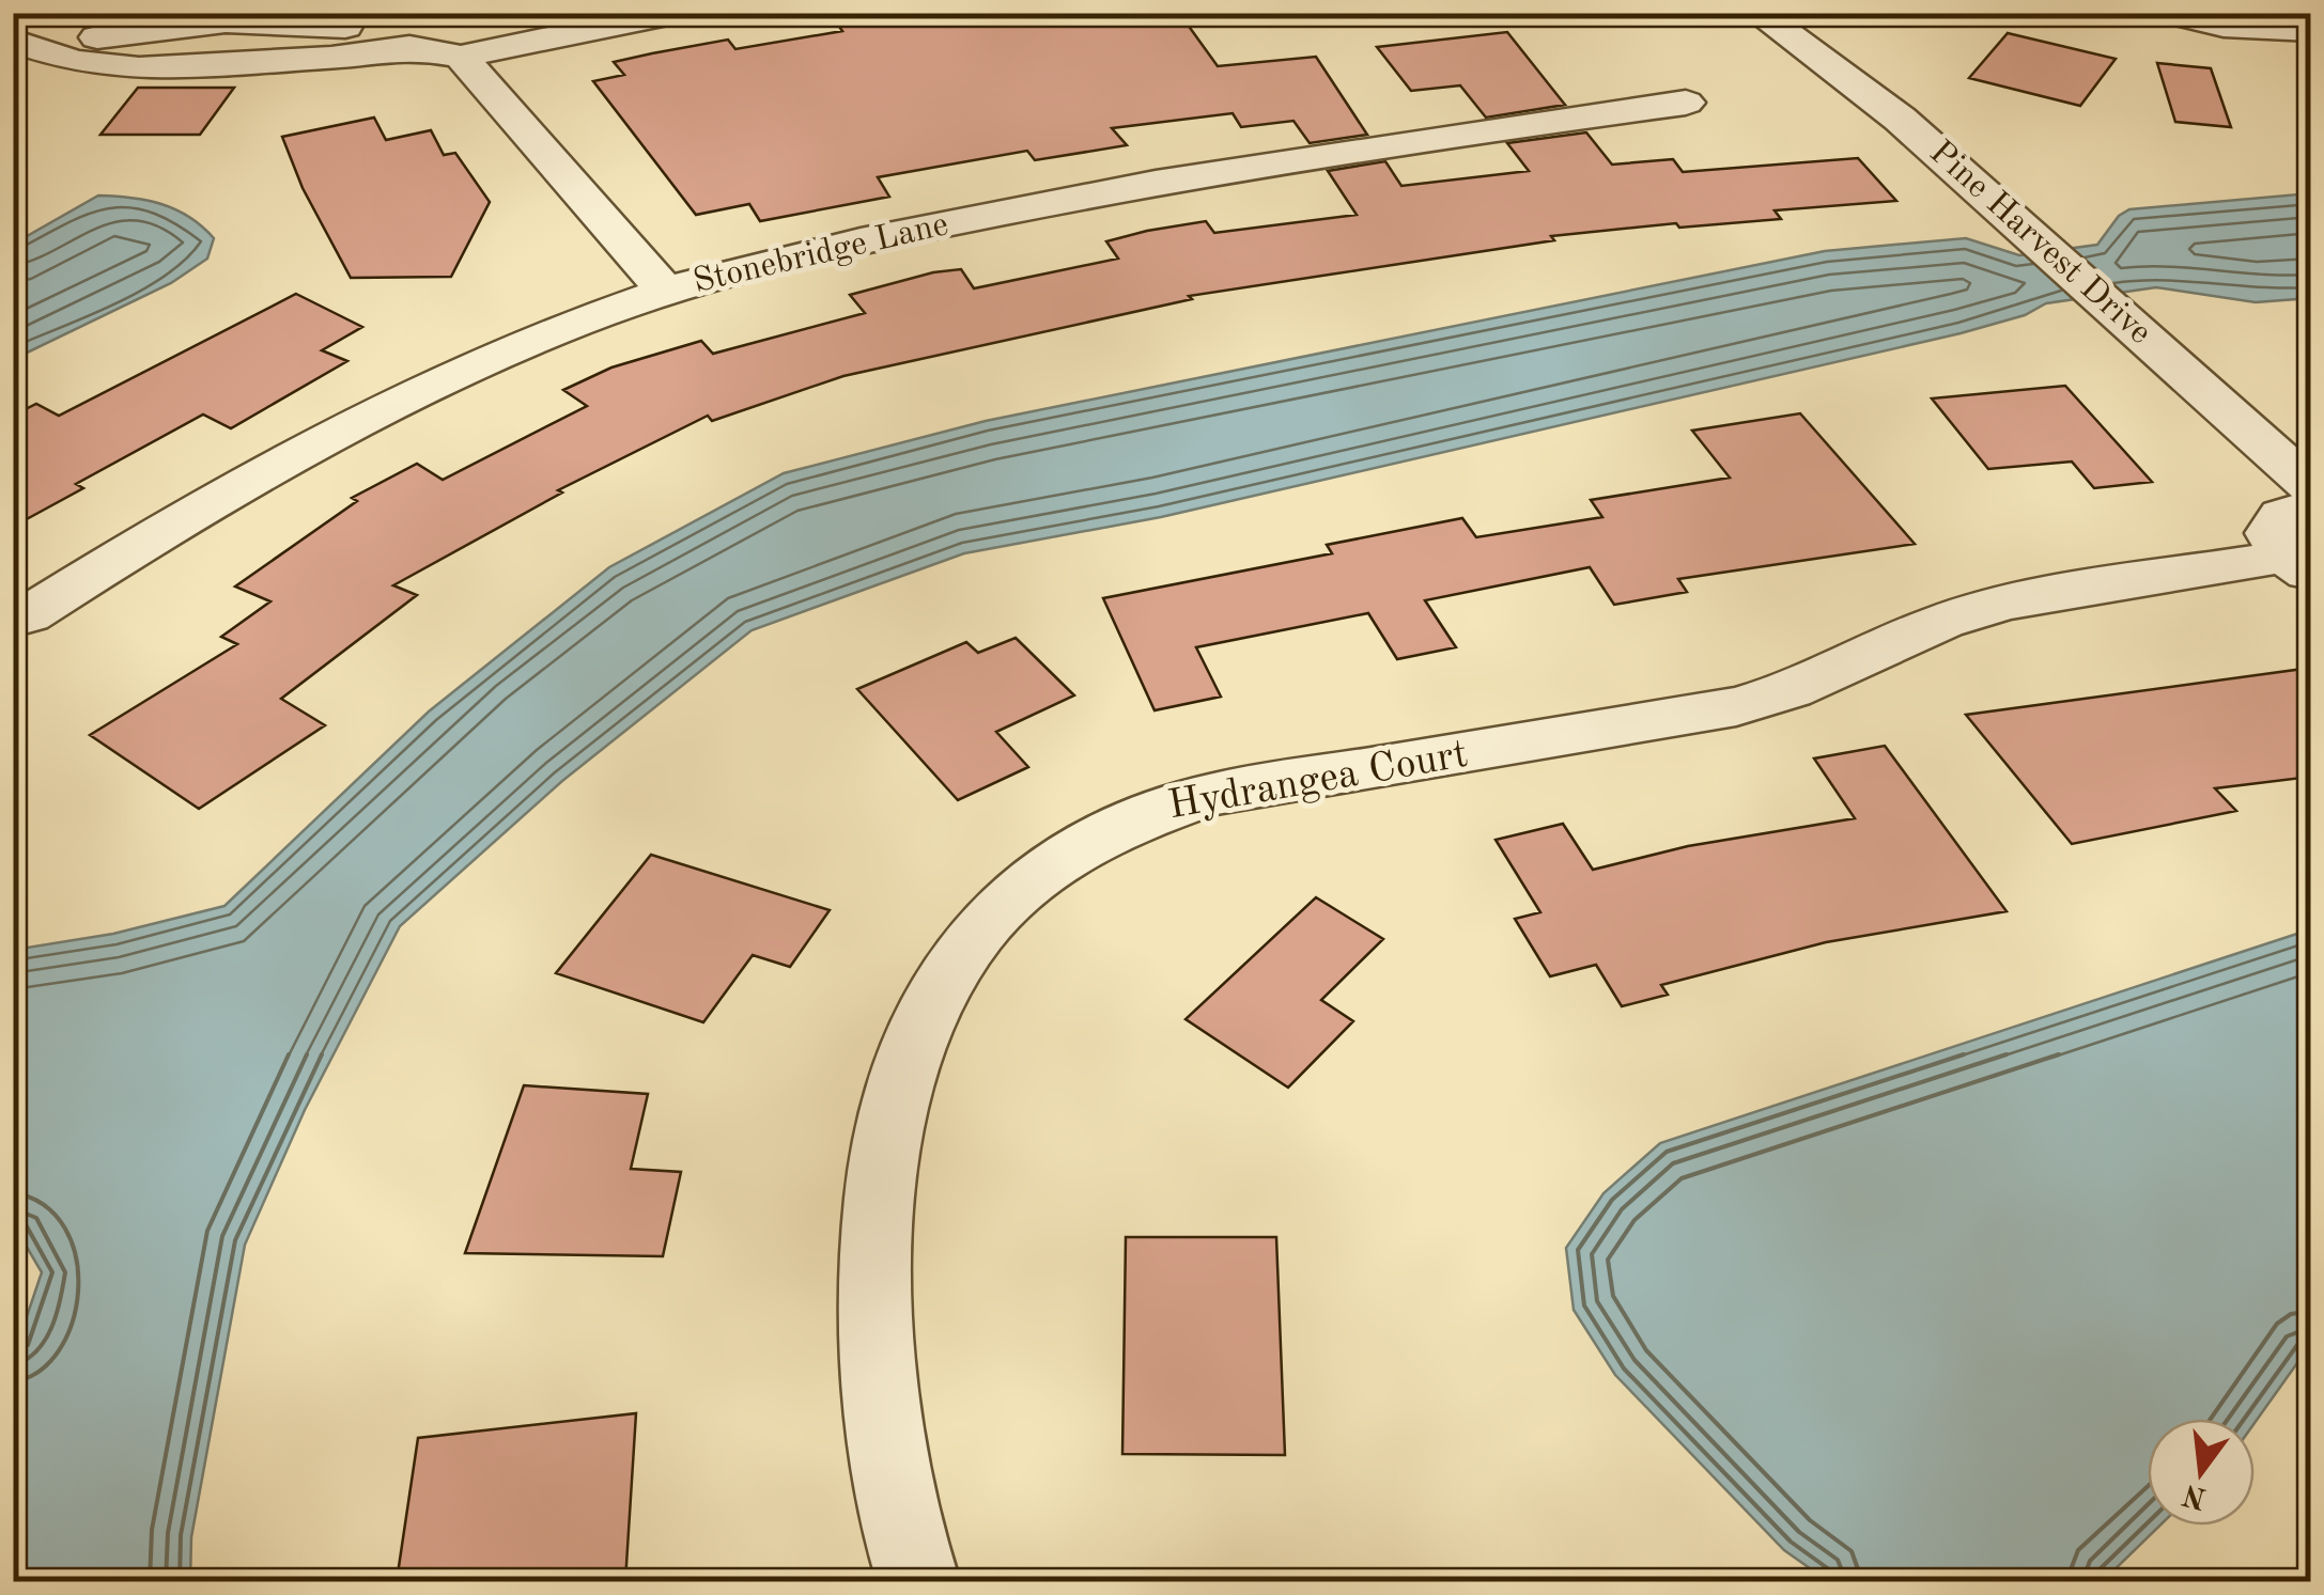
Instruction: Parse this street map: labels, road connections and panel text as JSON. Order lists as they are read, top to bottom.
{
  "streets": {
    "street": ["Pine Harvest Drive", "Stonebridge Lane", "Hydrangea Court"]
  },
  "north": "bottom"
}
